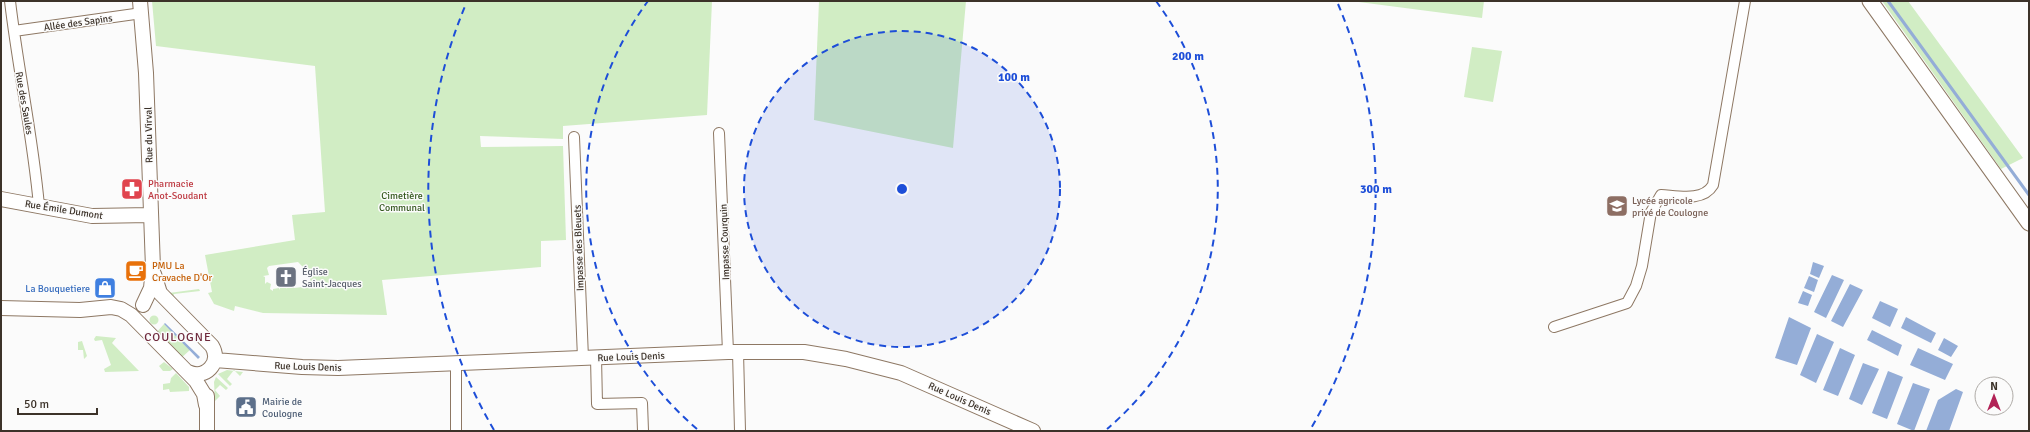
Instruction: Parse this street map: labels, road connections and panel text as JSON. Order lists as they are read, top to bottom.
{
  "streets": {
    "street": [
      "Allée des Sapins",
      "Rue des Saules",
      "Rue du Virval",
      "Rue Émile Dumont",
      "Impasse Courquin",
      "Impasse des Bleuets",
      "Rue Louis Denis"
    ]
  },
  "crossings": [
    ["Allée des Sapins", "Rue des Saules"],
    ["Allée des Sapins", "Rue du Virval"],
    ["Rue des Saules", "Rue Émile Dumont"],
    ["Rue du Virval", "Rue Émile Dumont"],
    ["Rue du Virval", "Rue Louis Denis"],
    ["Impasse Courquin", "Rue Louis Denis"],
    ["Impasse des Bleuets", "Rue Louis Denis"]
  ],
  "districts": ["COULOGNE"],
  "parks": ["Cimetière Communal"],
  "places": {
    "pharmacy": ["Pharmacie Anot-Soudant"],
    "school or university": ["Lycée agricole privé de Coulogne"],
    "cafe": ["PMU La Cravache D'Or"],
    "church": ["Église Saint-Jacques"],
    "shop": ["La Bouquetiere"],
    "public building": ["Mairie de Coulogne"]
  },
  "scale_bar": "50 m",
  "north": "top",
  "rings": ["200 m", "100 m", "300 m"]
}
